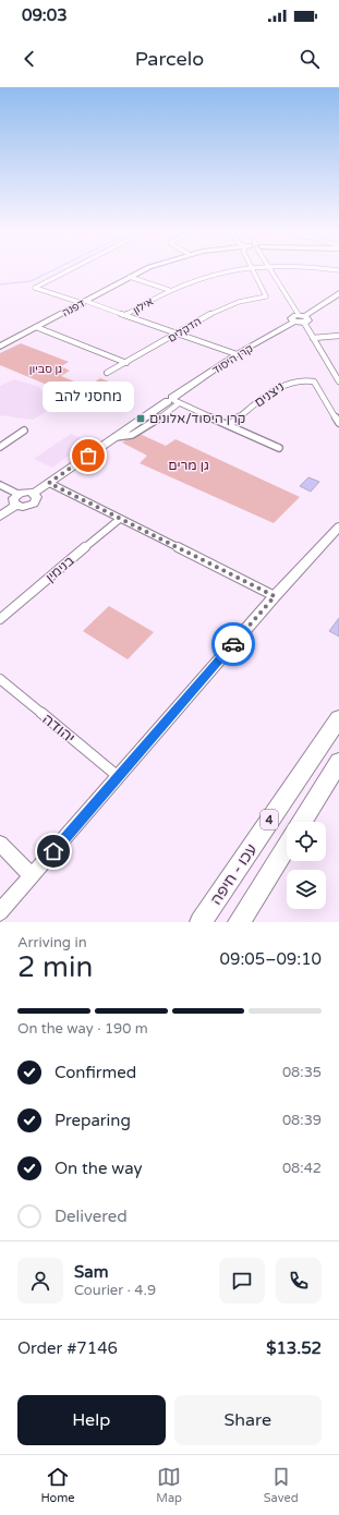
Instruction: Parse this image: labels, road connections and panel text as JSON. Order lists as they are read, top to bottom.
{
  "streets": {
    "highway": ["4", "עכו - חיפה"],
    "street": [
      "אילון",
      "דפנה",
      "הדקלים",
      "קרן היסוד",
      "ניצנים",
      "בנימין",
      "יהודה"
    ]
  },
  "parks": ["גן סביון", "גן מרים"],
  "places": {
    "transit": ["קרן היסוד/אלונים"],
    "other": ["מחסני להב"]
  },
  "page": {
    "status": "09:03",
    "header": "Parcelo",
    "bubble": "מחסני להב",
    "heading": ["2 min", "Arriving in", "09:05–09:10"],
    "panel": [
      "Sam",
      "Courier · 4.9",
      "Order #7146",
      "$13.52"
    ],
    "bar": "On the way · 190 m",
    "list": [
      ["Confirmed", "08:35"],
      ["Preparing", "08:39"],
      ["On the way", "08:42"],
      "Delivered"
    ],
    "buttons": ["Help", "Share"],
    "tabs": ["Home", "Map", "Saved"]
  }
}
